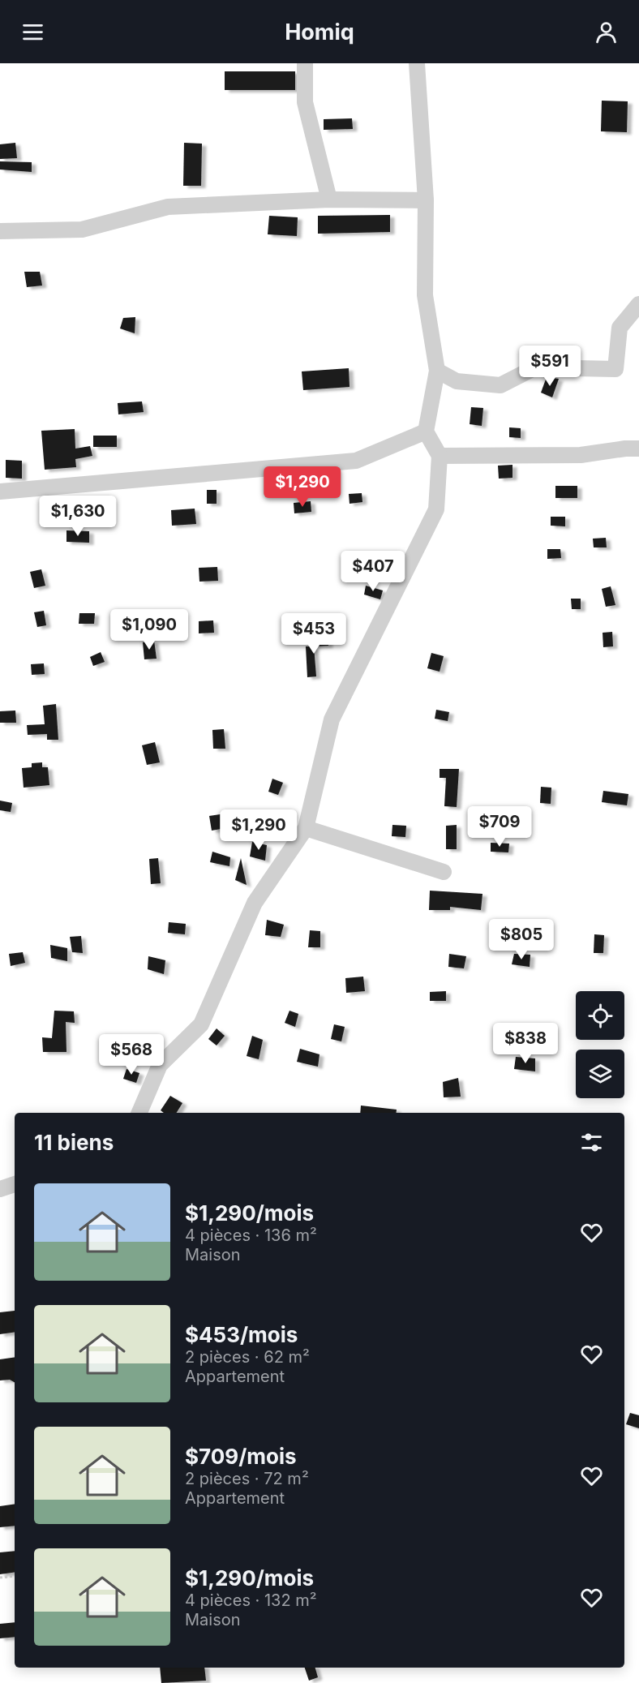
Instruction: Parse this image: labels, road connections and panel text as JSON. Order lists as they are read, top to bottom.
{
  "page": {
    "header": "Homiq",
    "price": [
      "$591",
      "$1,290",
      "$1,630",
      "$407",
      "$1,090",
      "$453",
      "$709",
      "$1,290",
      "$805",
      "$838",
      "$568"
    ],
    "heading": "11 biens",
    "list": [
      {
        "name": "$1,290/mois",
        "note": "4 pièces · 136 m² · Maison"
      },
      {
        "name": "$453/mois",
        "note": "2 pièces · 62 m² · Appartement"
      },
      {
        "name": "$709/mois",
        "note": "2 pièces · 72 m² · Appartement"
      },
      {
        "name": "$1,290/mois",
        "note": "4 pièces · 132 m² · Maison"
      }
    ]
  }
}
